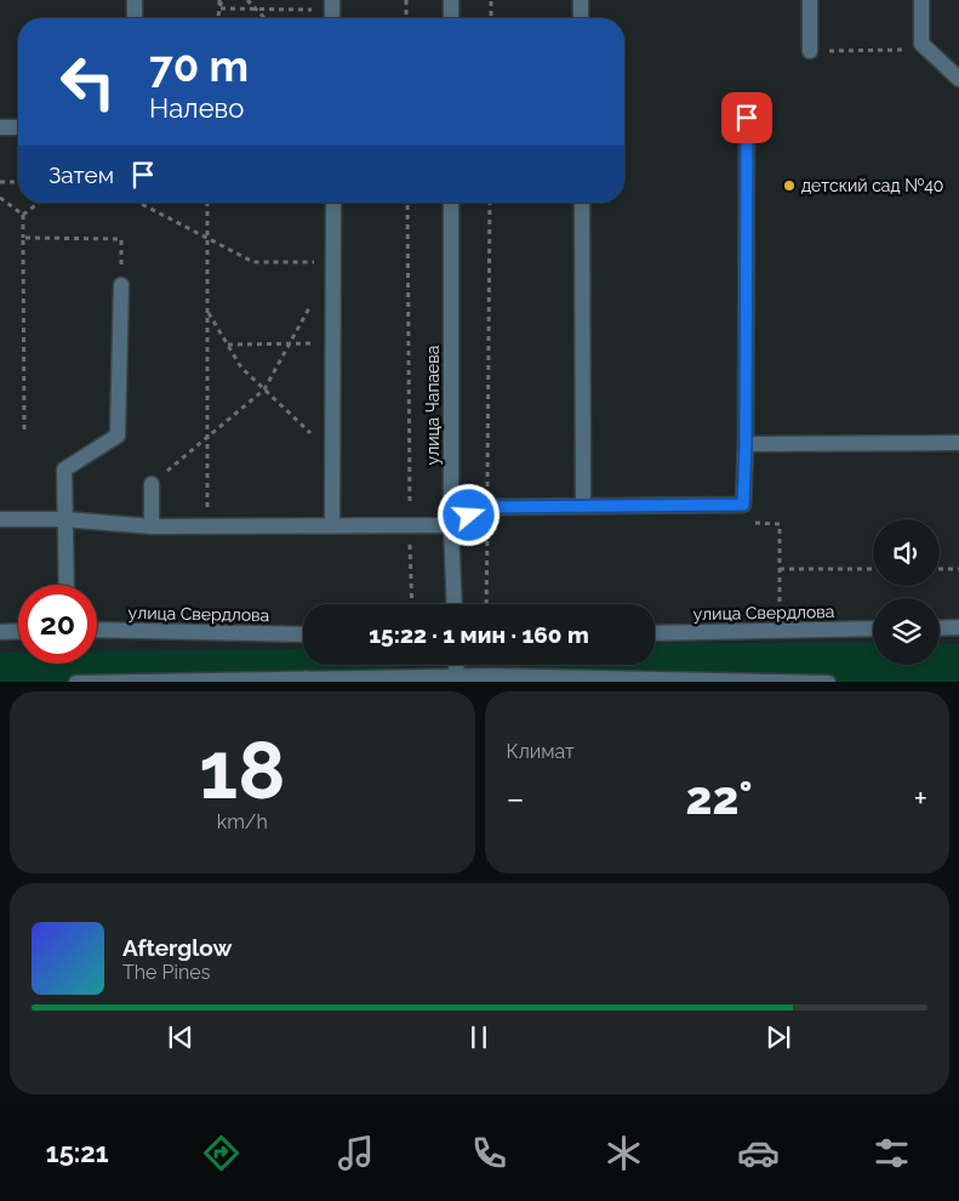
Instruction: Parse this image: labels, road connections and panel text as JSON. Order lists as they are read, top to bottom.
{
  "streets": {
    "street": ["улица Чапаева", "улица Свердлова"]
  },
  "places": ["детский сад №40"],
  "page": {
    "turn": ["70 m", "Налево"],
    "then": "Затем",
    "limit": "20",
    "trip": "15:22 · 1 мин · 160 m",
    "tile": [
      ["18", "km/h"],
      "Климат"
    ],
    "heat": ["−", "22°", "+"],
    "song": ["Afterglow", "The Pines"],
    "tabs": "15:21"
  }
}
